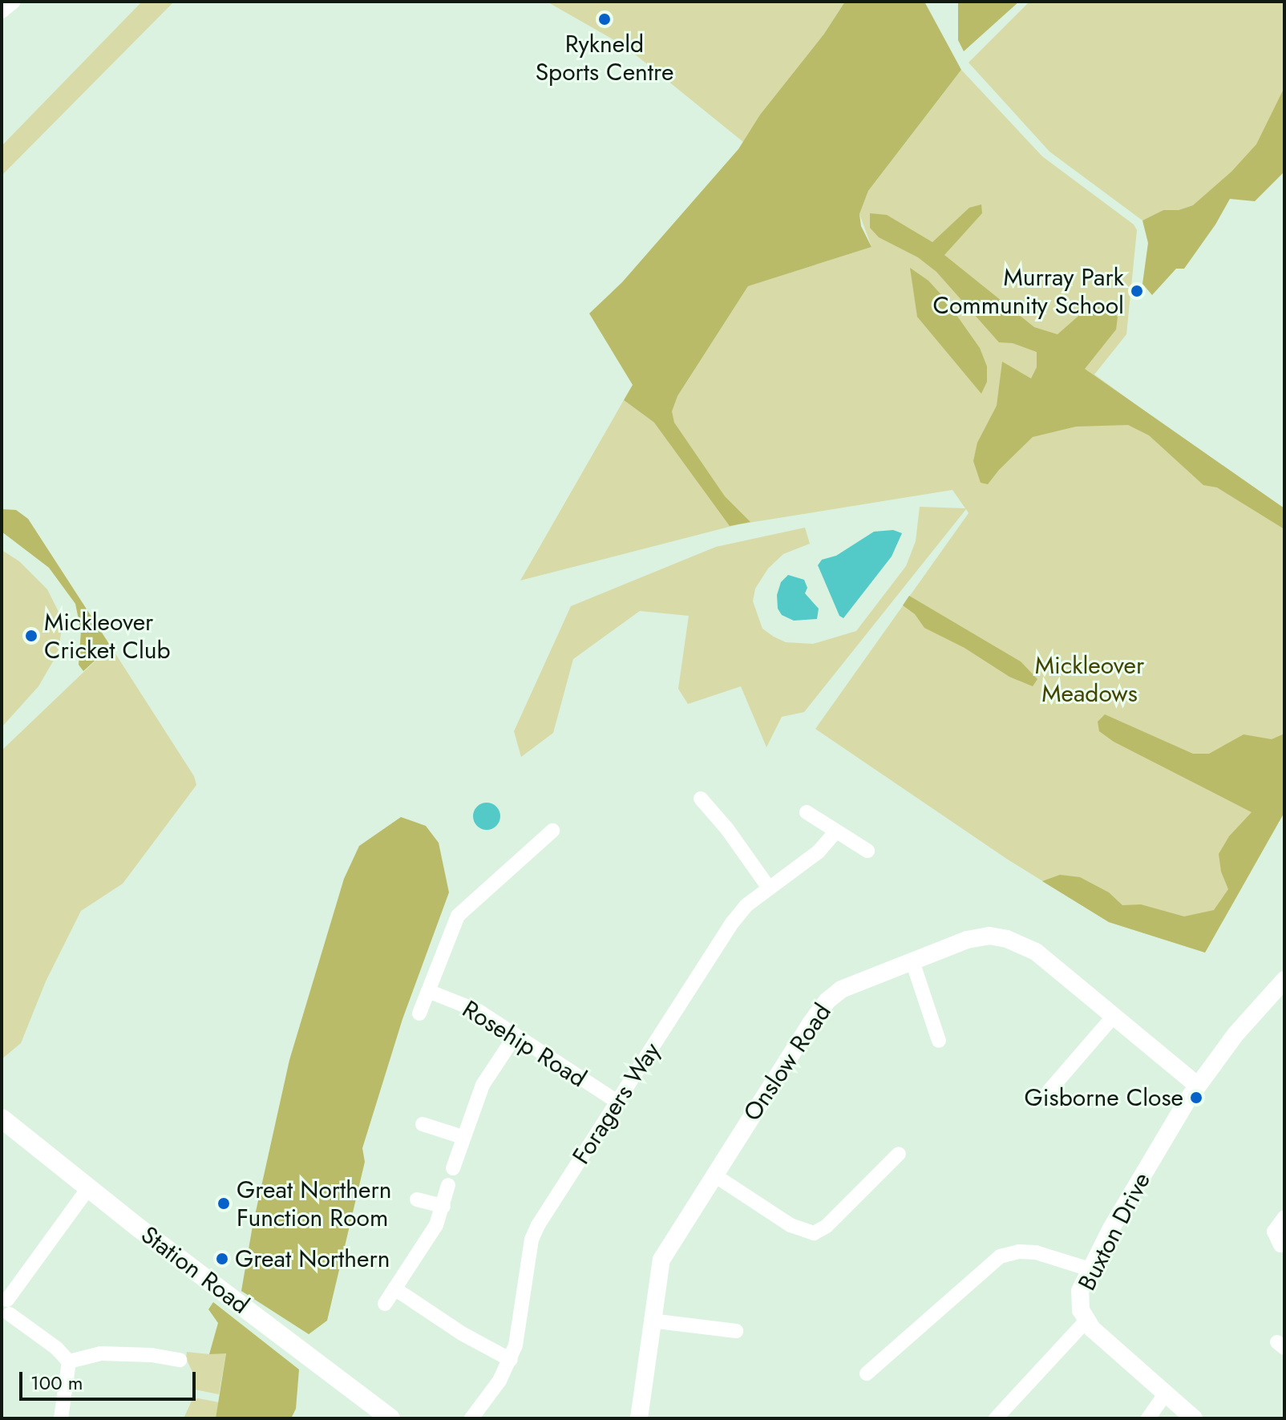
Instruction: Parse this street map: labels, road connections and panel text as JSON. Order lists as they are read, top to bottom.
{
  "streets": {
    "main road": ["Station Road"],
    "street": [
      "Rosehip Road",
      "Onslow Road",
      "Foragers Way",
      "Buxton Drive"
    ]
  },
  "crossings": [
    ["Rosehip Road", "Foragers Way"],
    ["Onslow Road", "Buxton Drive"]
  ],
  "parks": ["Mickleover Meadows"],
  "places": [
    "Rykneld Sports Centre",
    "Murray Park Community School",
    "Mickleover Cricket Club",
    "Gisborne Close",
    "Great Northern Function Room",
    "Great Northern"
  ],
  "scale_bar": "100 m"
}
